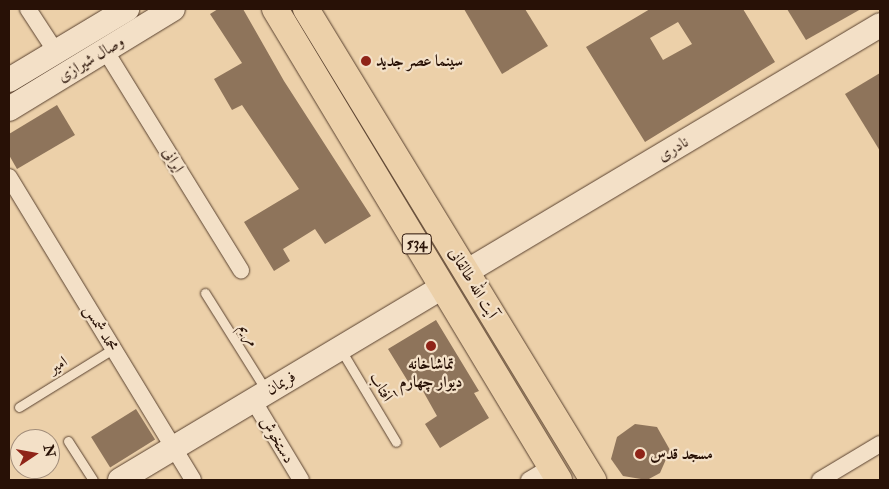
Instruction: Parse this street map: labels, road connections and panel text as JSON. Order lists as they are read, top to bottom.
{
  "streets": {
    "main road": ["534", "آیت الله طالقانی"],
    "street": [
      "وصال شیرازی",
      "نادری",
      "ایرانی",
      "محمد شمس",
      "فریمان",
      "دستخوش"
    ],
    "lane": ["مریم", "امیر", "آفتاب"]
  },
  "crossings": [
    ["وصال شیرازی", "ایرانی"],
    ["نادری", "آیت الله طالقانی"],
    ["آیت الله طالقانی", "فریمان"],
    ["محمد شمس", "امیر"],
    ["محمد شمس", "فریمان"],
    ["مریم", "فریمان"],
    ["مریم", "دستخوش"],
    ["فریمان", "آفتاب"],
    ["فریمان", "دستخوش"]
  ],
  "places": ["سینما عصر جدید", "تماشاخانه دیوار چهارم", "مسجد قدس"],
  "north": "right"
}
